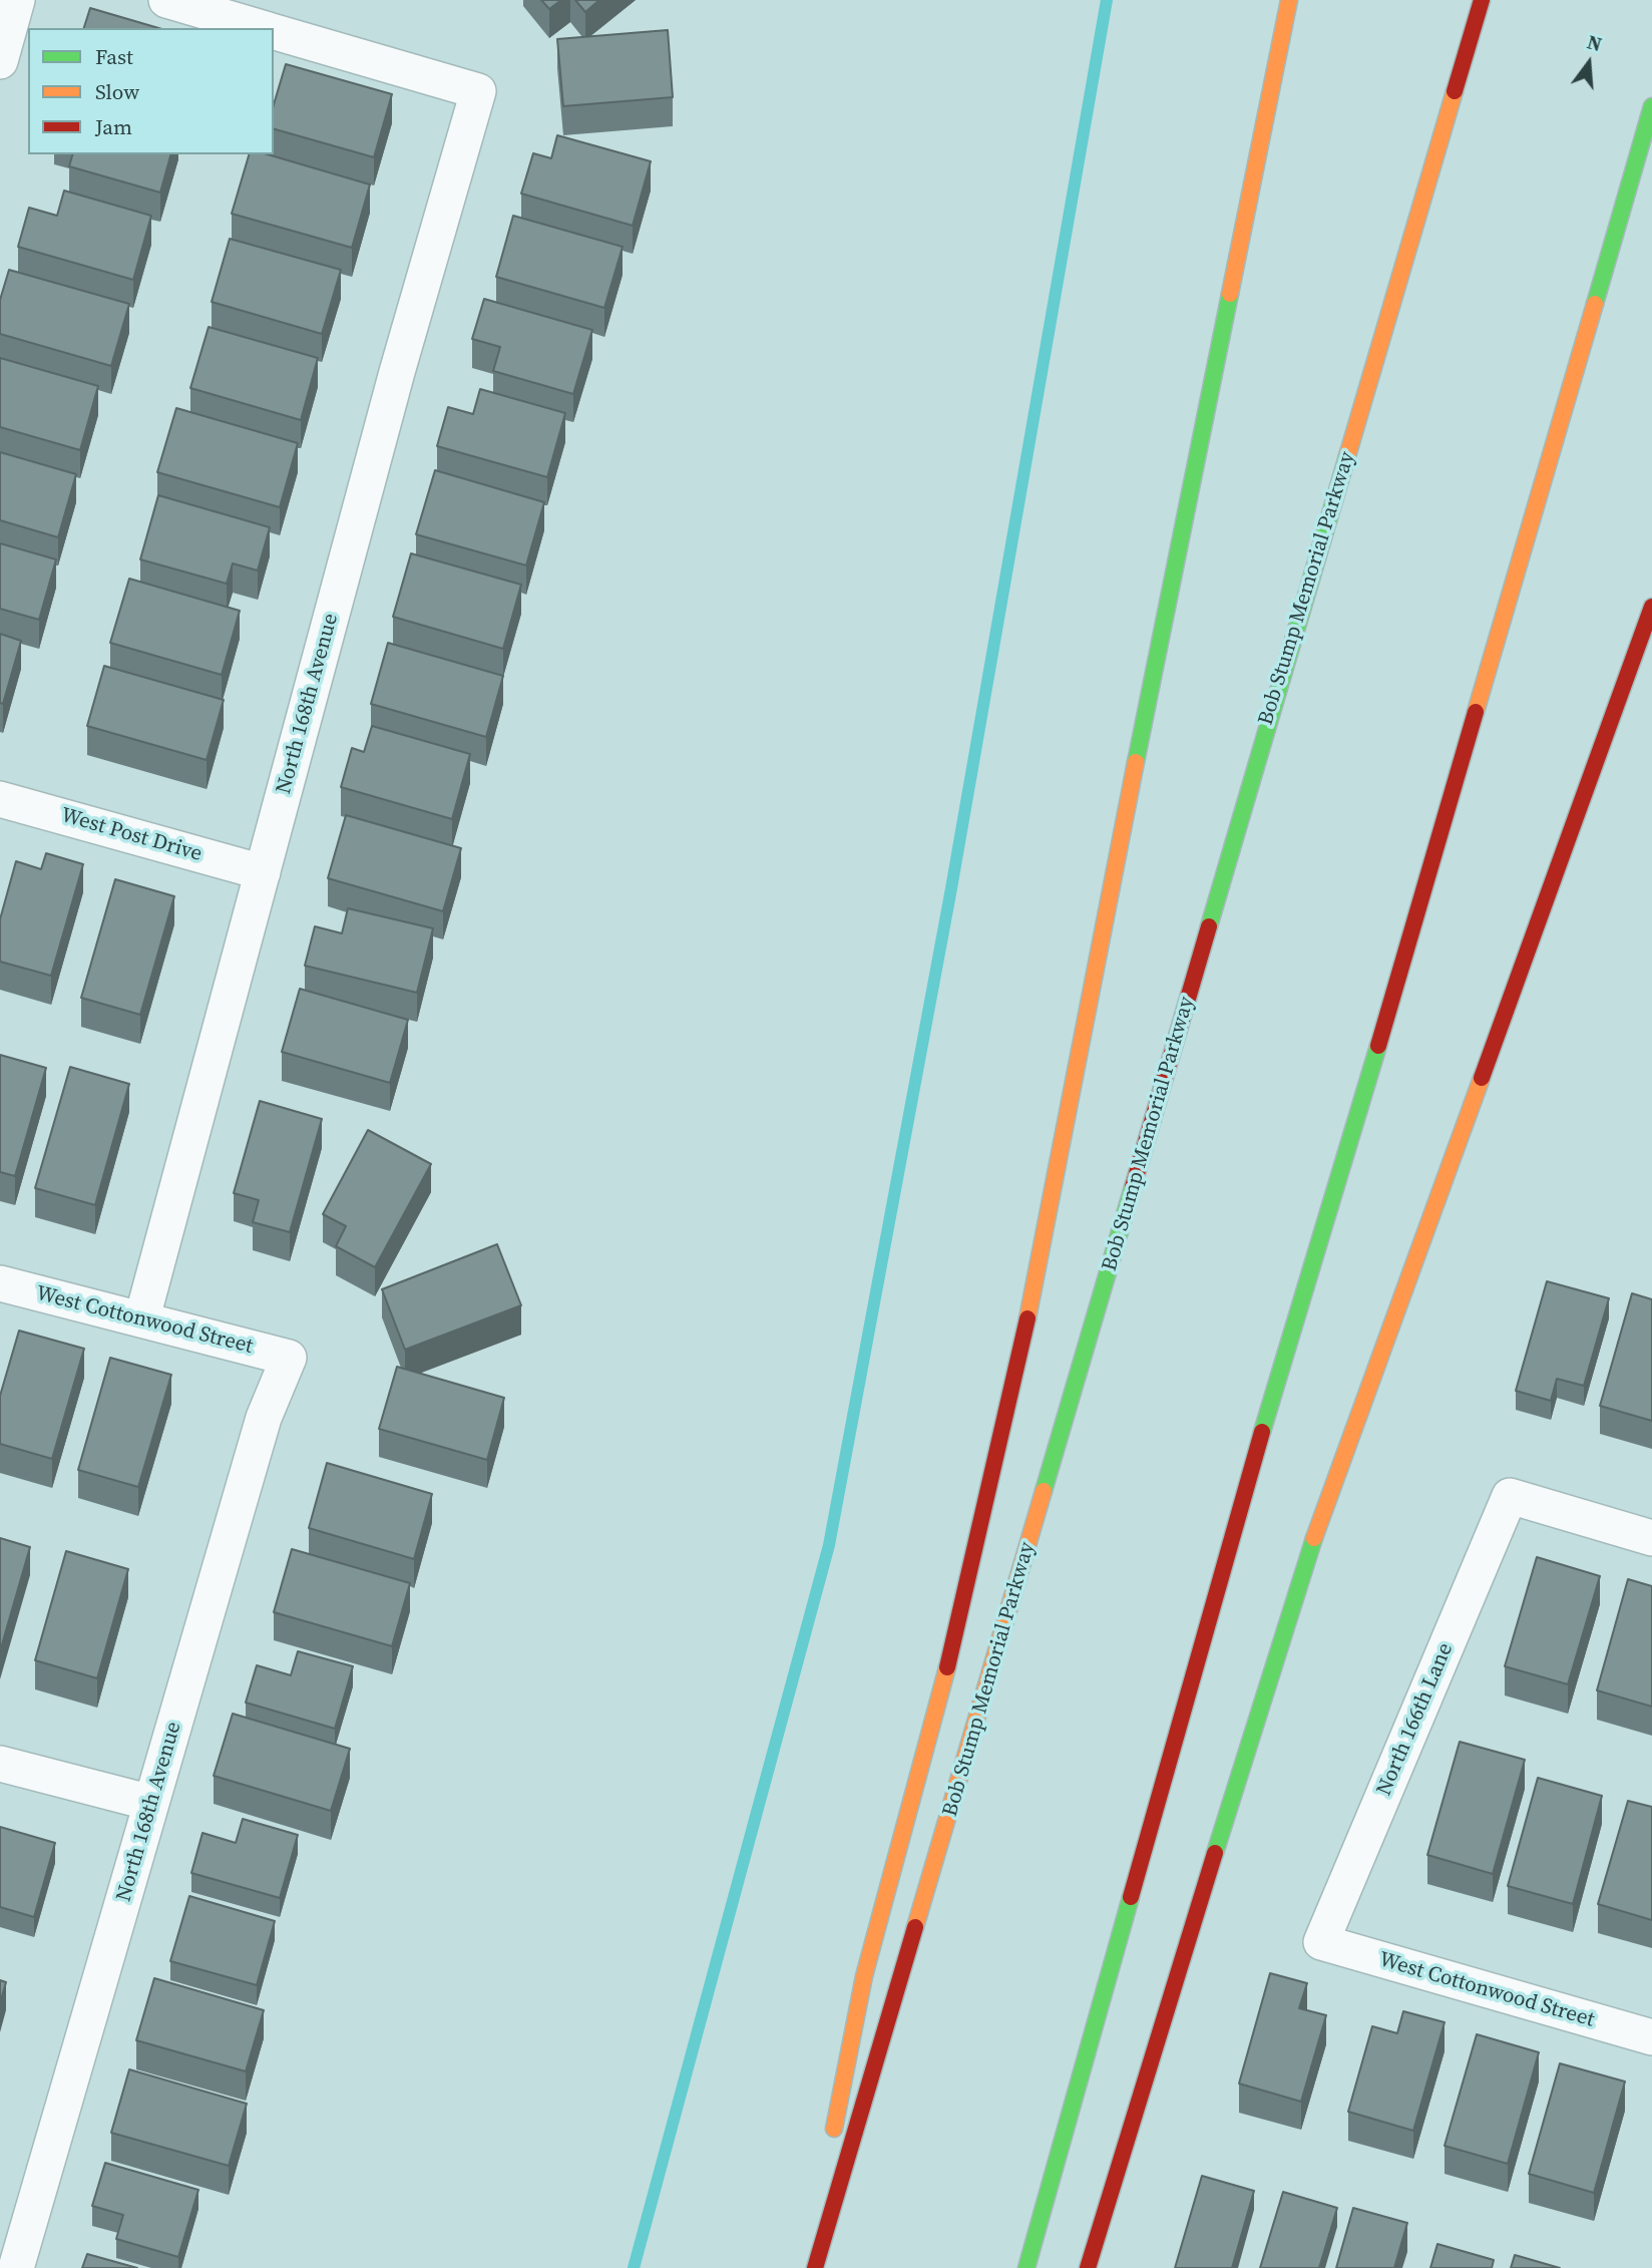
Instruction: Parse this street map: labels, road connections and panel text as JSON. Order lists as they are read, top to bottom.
{
  "streets": {
    "highway": ["Bob Stump Memorial Parkway"],
    "street": [
      "North 168th Avenue",
      "West Post Drive",
      "West Cottonwood Street",
      "North 166th Lane"
    ]
  },
  "crossings": [
    ["North 168th Avenue", "West Post Drive"],
    ["North 168th Avenue", "West Cottonwood Street"],
    ["West Cottonwood Street", "North 166th Lane"]
  ],
  "legend": ["Fast", "Slow", "Jam"],
  "north": "top"
}
